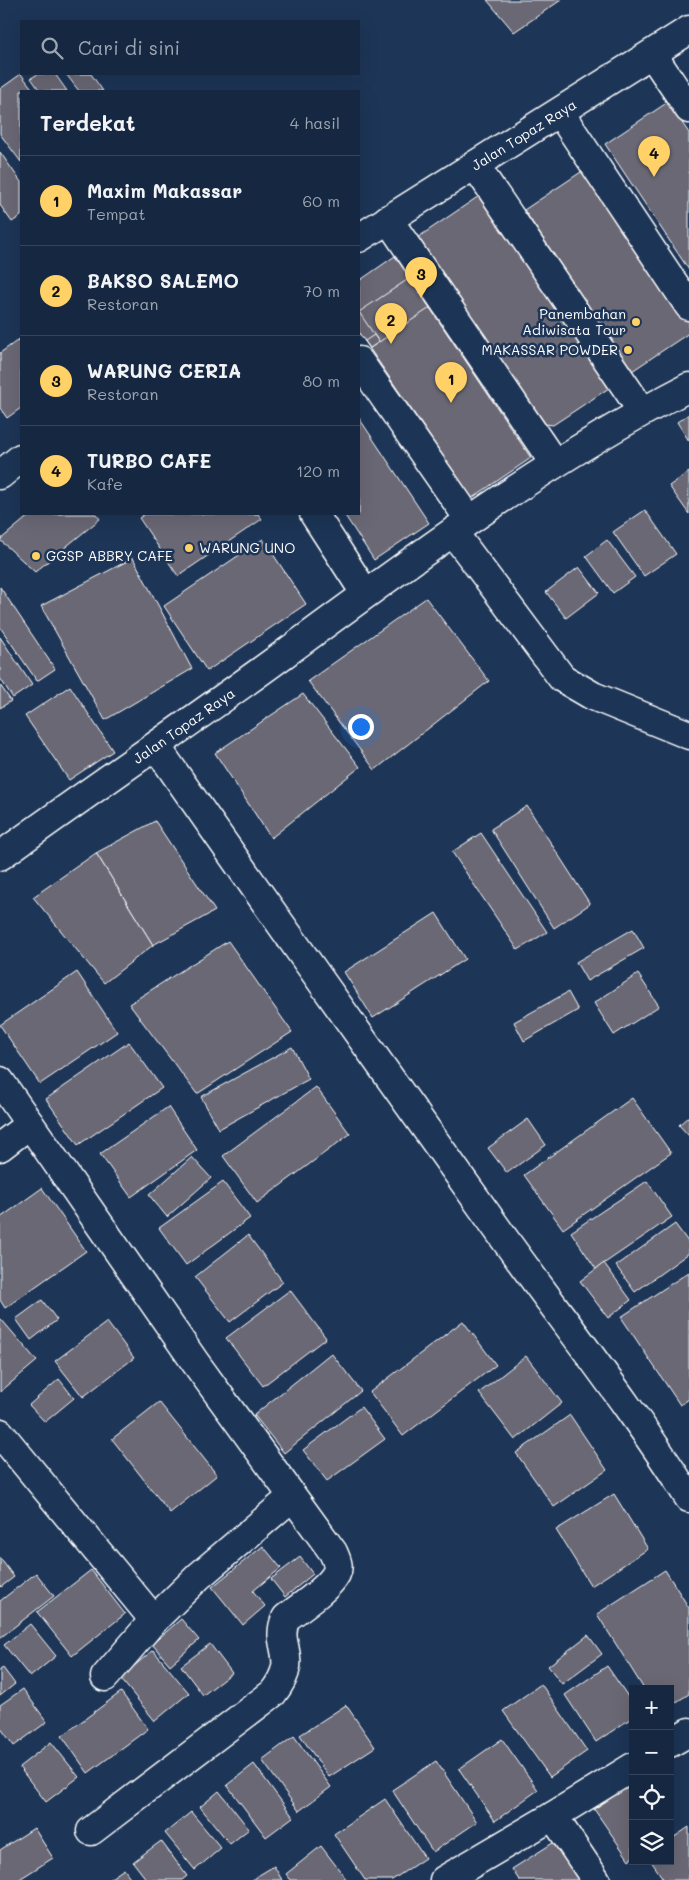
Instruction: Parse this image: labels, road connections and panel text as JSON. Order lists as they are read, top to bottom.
{
  "streets": {
    "street": ["Jalan Topaz Raya"]
  },
  "places": [
    "Panembahan Adiwisata Tour",
    "MAKASSAR POWDER",
    "WARUNG UNO",
    "GGSP ABBRY CAFE"
  ],
  "page": {
    "search": "Cari di sini",
    "heading": ["Terdekat", "4 hasil"],
    "pins": [
      "4",
      "3",
      "2",
      "1"
    ],
    "list": [
      {
        "mark": "1",
        "name": "Maxim Makassar",
        "note": "Tempat",
        "value": "60 m"
      },
      {
        "mark": "2",
        "name": "BAKSO SALEMO",
        "note": "Restoran",
        "value": "70 m"
      },
      {
        "mark": "3",
        "name": "WARUNG CERIA",
        "note": "Restoran",
        "value": "80 m"
      },
      {
        "mark": "4",
        "name": "TURBO CAFE",
        "note": "Kafe",
        "value": "120 m"
      }
    ],
    "map_buttons": ["+", "−"]
  }
}
